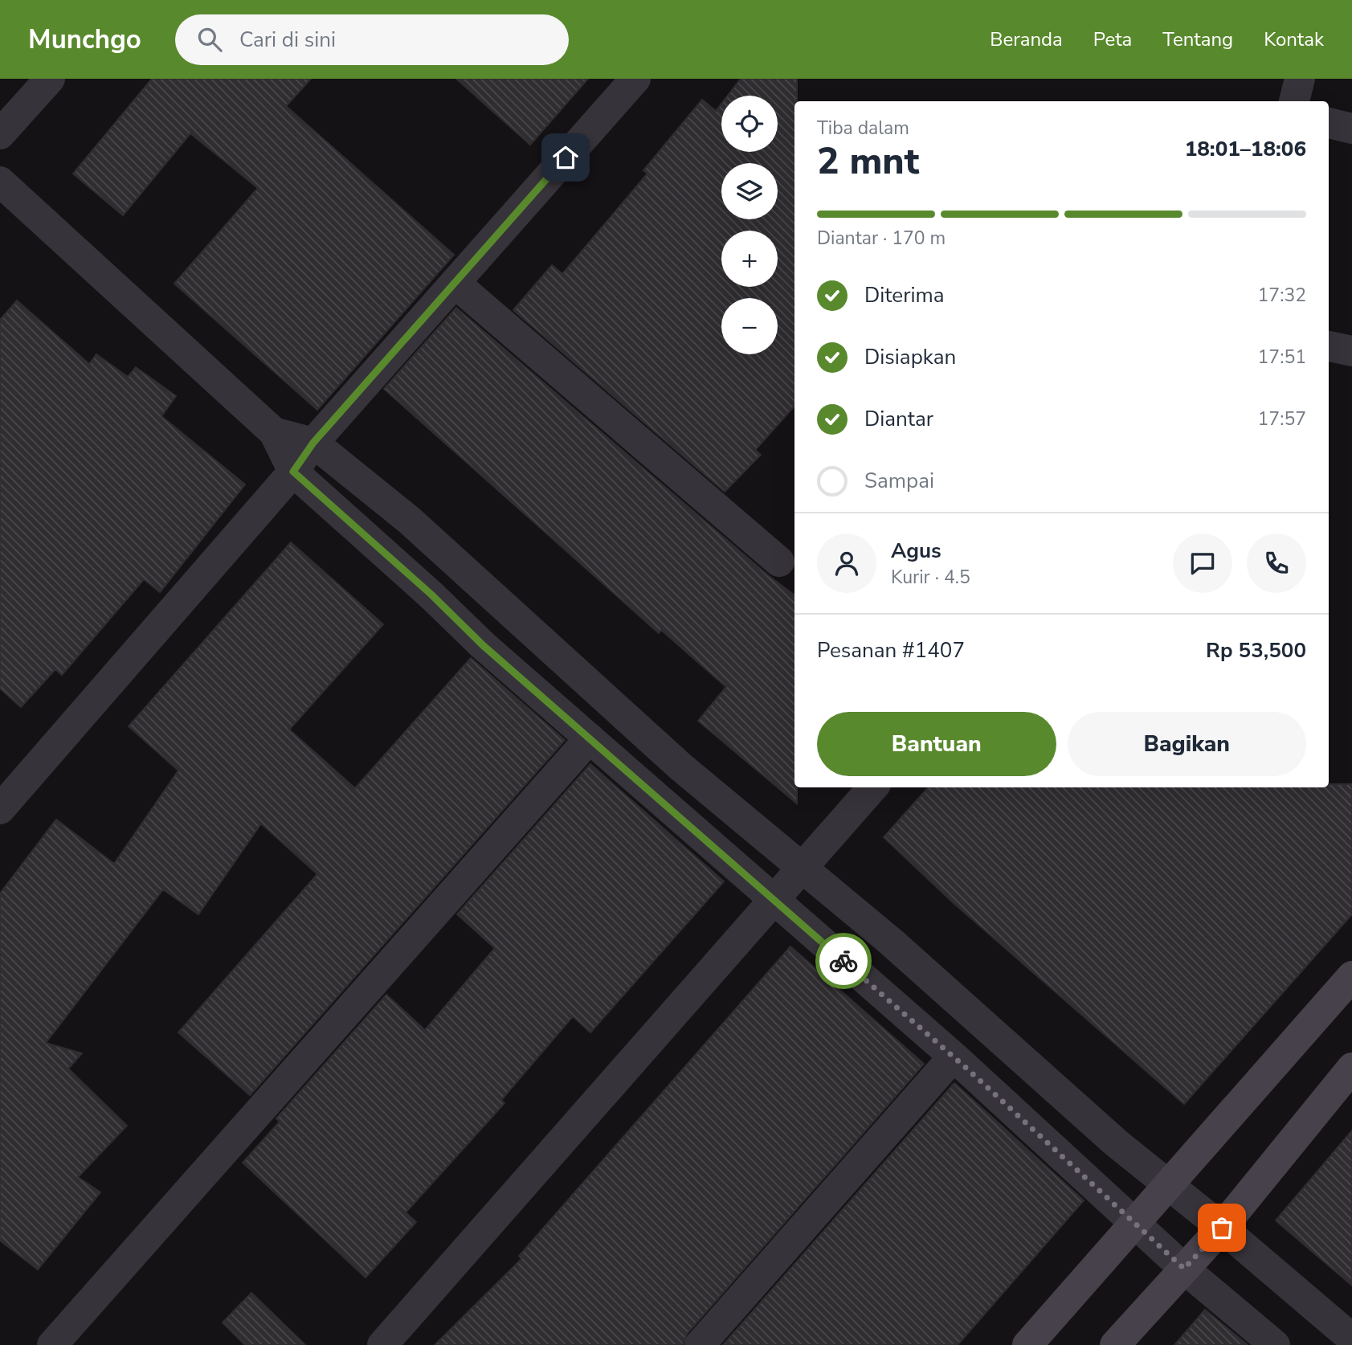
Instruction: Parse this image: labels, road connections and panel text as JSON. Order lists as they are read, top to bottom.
{
  "page": {
    "header": "Munchgo",
    "search": "Cari di sini",
    "nav": [
      "Beranda",
      "Peta",
      "Tentang",
      "Kontak"
    ],
    "map_buttons": ["+", "−"],
    "heading": ["2 mnt", "Tiba dalam", "18:01–18:06"],
    "panel": [
      "Agus",
      "Kurir · 4.5",
      "Pesanan #1407",
      "Rp 53,500"
    ],
    "bar": "Diantar · 170 m",
    "list": [
      ["Diterima", "17:32"],
      ["Disiapkan", "17:51"],
      ["Diantar", "17:57"],
      "Sampai"
    ],
    "buttons": ["Bantuan", "Bagikan"]
  }
}
